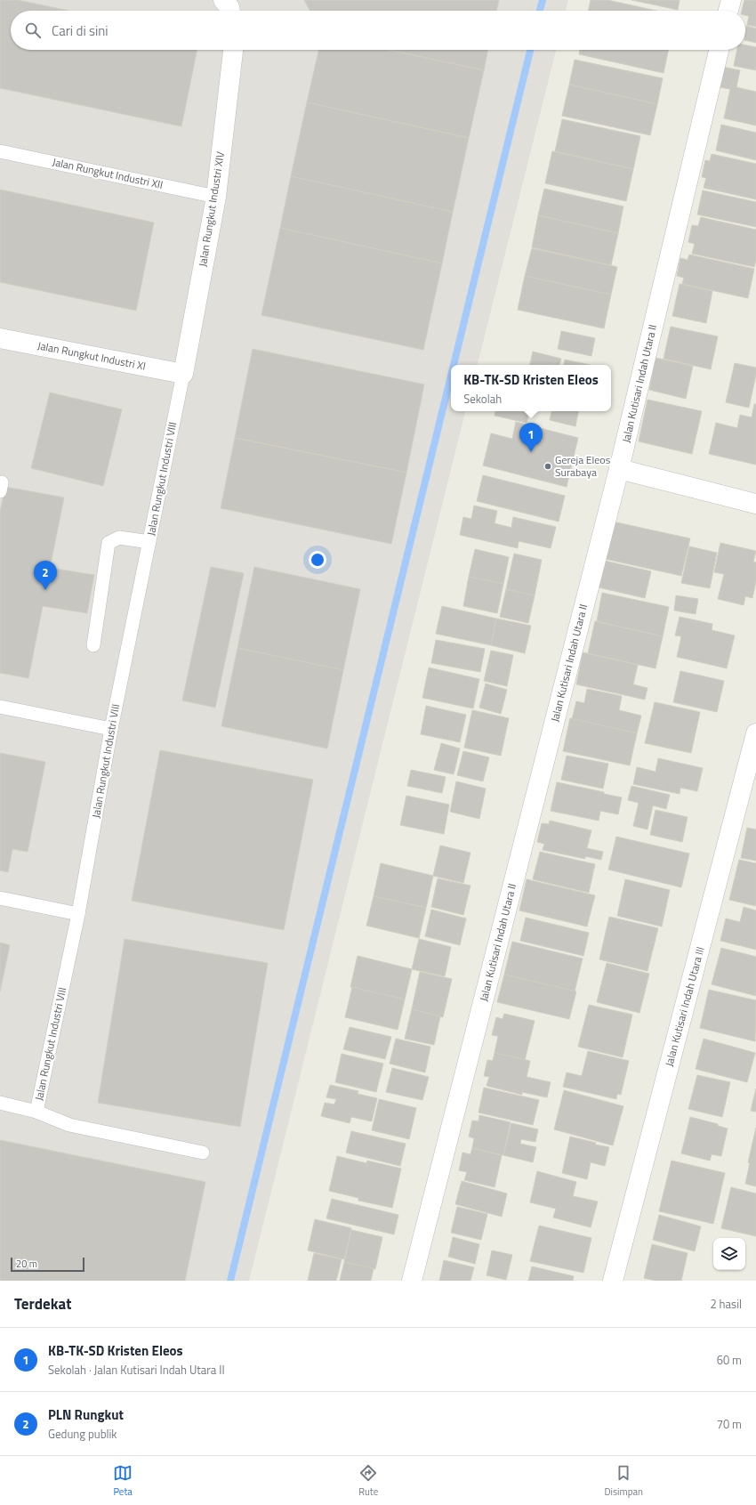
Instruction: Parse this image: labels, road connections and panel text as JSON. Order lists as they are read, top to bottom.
{
  "streets": {
    "street": [
      "Jalan Rungkut Industri XIV",
      "Jalan Rungkut Industri XI",
      "Jalan Kutisari Indah Utara II",
      "Jalan Kutisari Indah Utara III"
    ],
    "lane": ["Jalan Rungkut Industri XII", "Jalan Rungkut Industri VIII"]
  },
  "crossings": [
    ["Jalan Rungkut Industri XII", "Jalan Rungkut Industri XIV"],
    ["Jalan Rungkut Industri XIV", "Jalan Rungkut Industri XI"],
    ["Jalan Rungkut Industri XIV", "Jalan Rungkut Industri VIII"],
    ["Jalan Rungkut Industri XI", "Jalan Rungkut Industri VIII"]
  ],
  "places": ["Gereja Eleos Surabaya"],
  "scale_bar": "20 m",
  "page": {
    "search": "Cari di sini",
    "popup": ["KB-TK-SD Kristen Eleos", "Sekolah"],
    "pins": ["1", "2"],
    "scale": "20 m",
    "heading": ["Terdekat", "2 hasil"],
    "list": [
      {
        "mark": "1",
        "name": "KB-TK-SD Kristen Eleos",
        "note": "Sekolah · Jalan Kutisari Indah Utara II",
        "value": "60 m"
      },
      {
        "mark": "2",
        "name": "PLN Rungkut",
        "note": "Gedung publik",
        "value": "70 m"
      }
    ],
    "nav": ["Peta", "Rute", "Disimpan"]
  }
}
